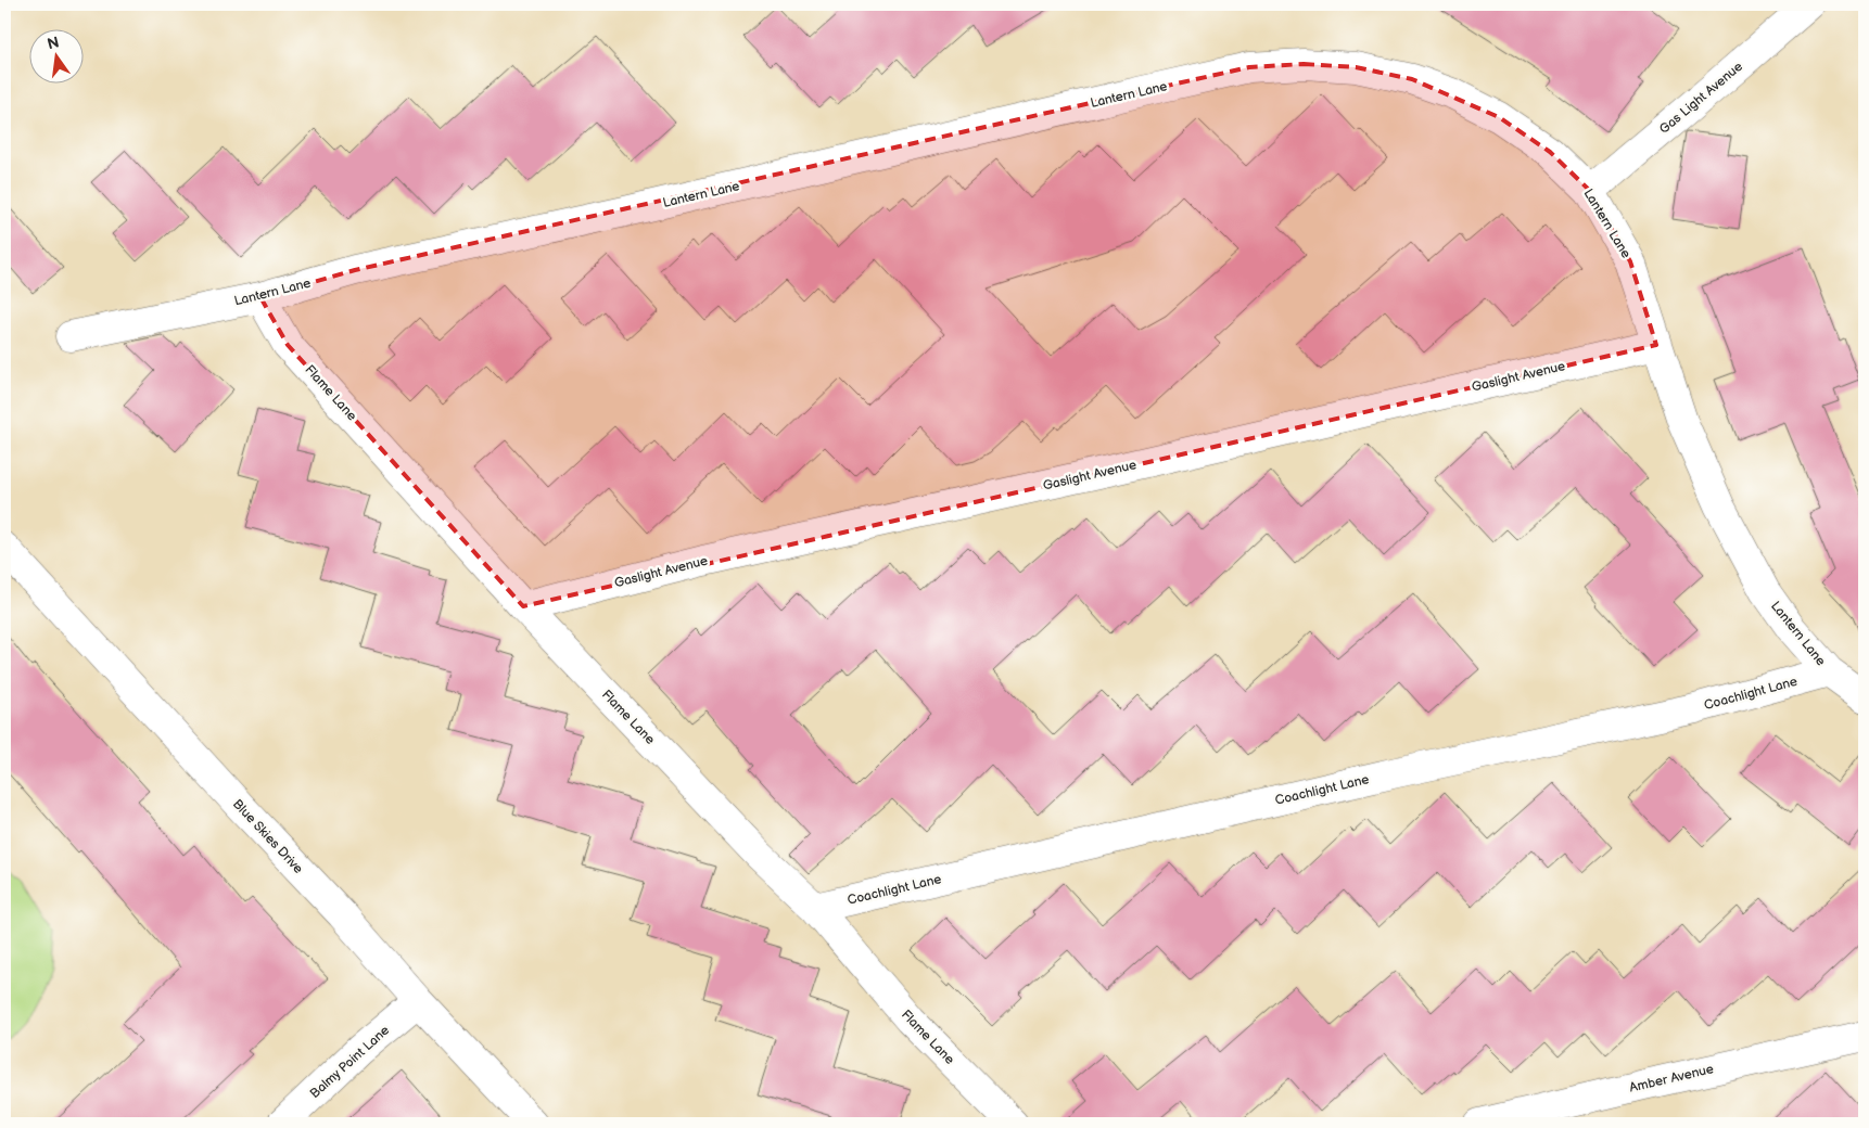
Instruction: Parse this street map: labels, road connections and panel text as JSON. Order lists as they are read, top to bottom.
{
  "streets": {
    "street": [
      "Lantern Lane",
      "Gas Light Avenue",
      "Gaslight Avenue",
      "Flame Lane",
      "Coachlight Lane",
      "Blue Skies Drive",
      "Balmy Point Lane",
      "Amber Avenue"
    ]
  },
  "crossings": [
    ["Lantern Lane", "Gas Light Avenue"],
    ["Lantern Lane", "Gaslight Avenue"],
    ["Lantern Lane", "Flame Lane"],
    ["Lantern Lane", "Coachlight Lane"],
    ["Gaslight Avenue", "Flame Lane"],
    ["Flame Lane", "Coachlight Lane"],
    ["Blue Skies Drive", "Balmy Point Lane"]
  ],
  "north": "top"
}
